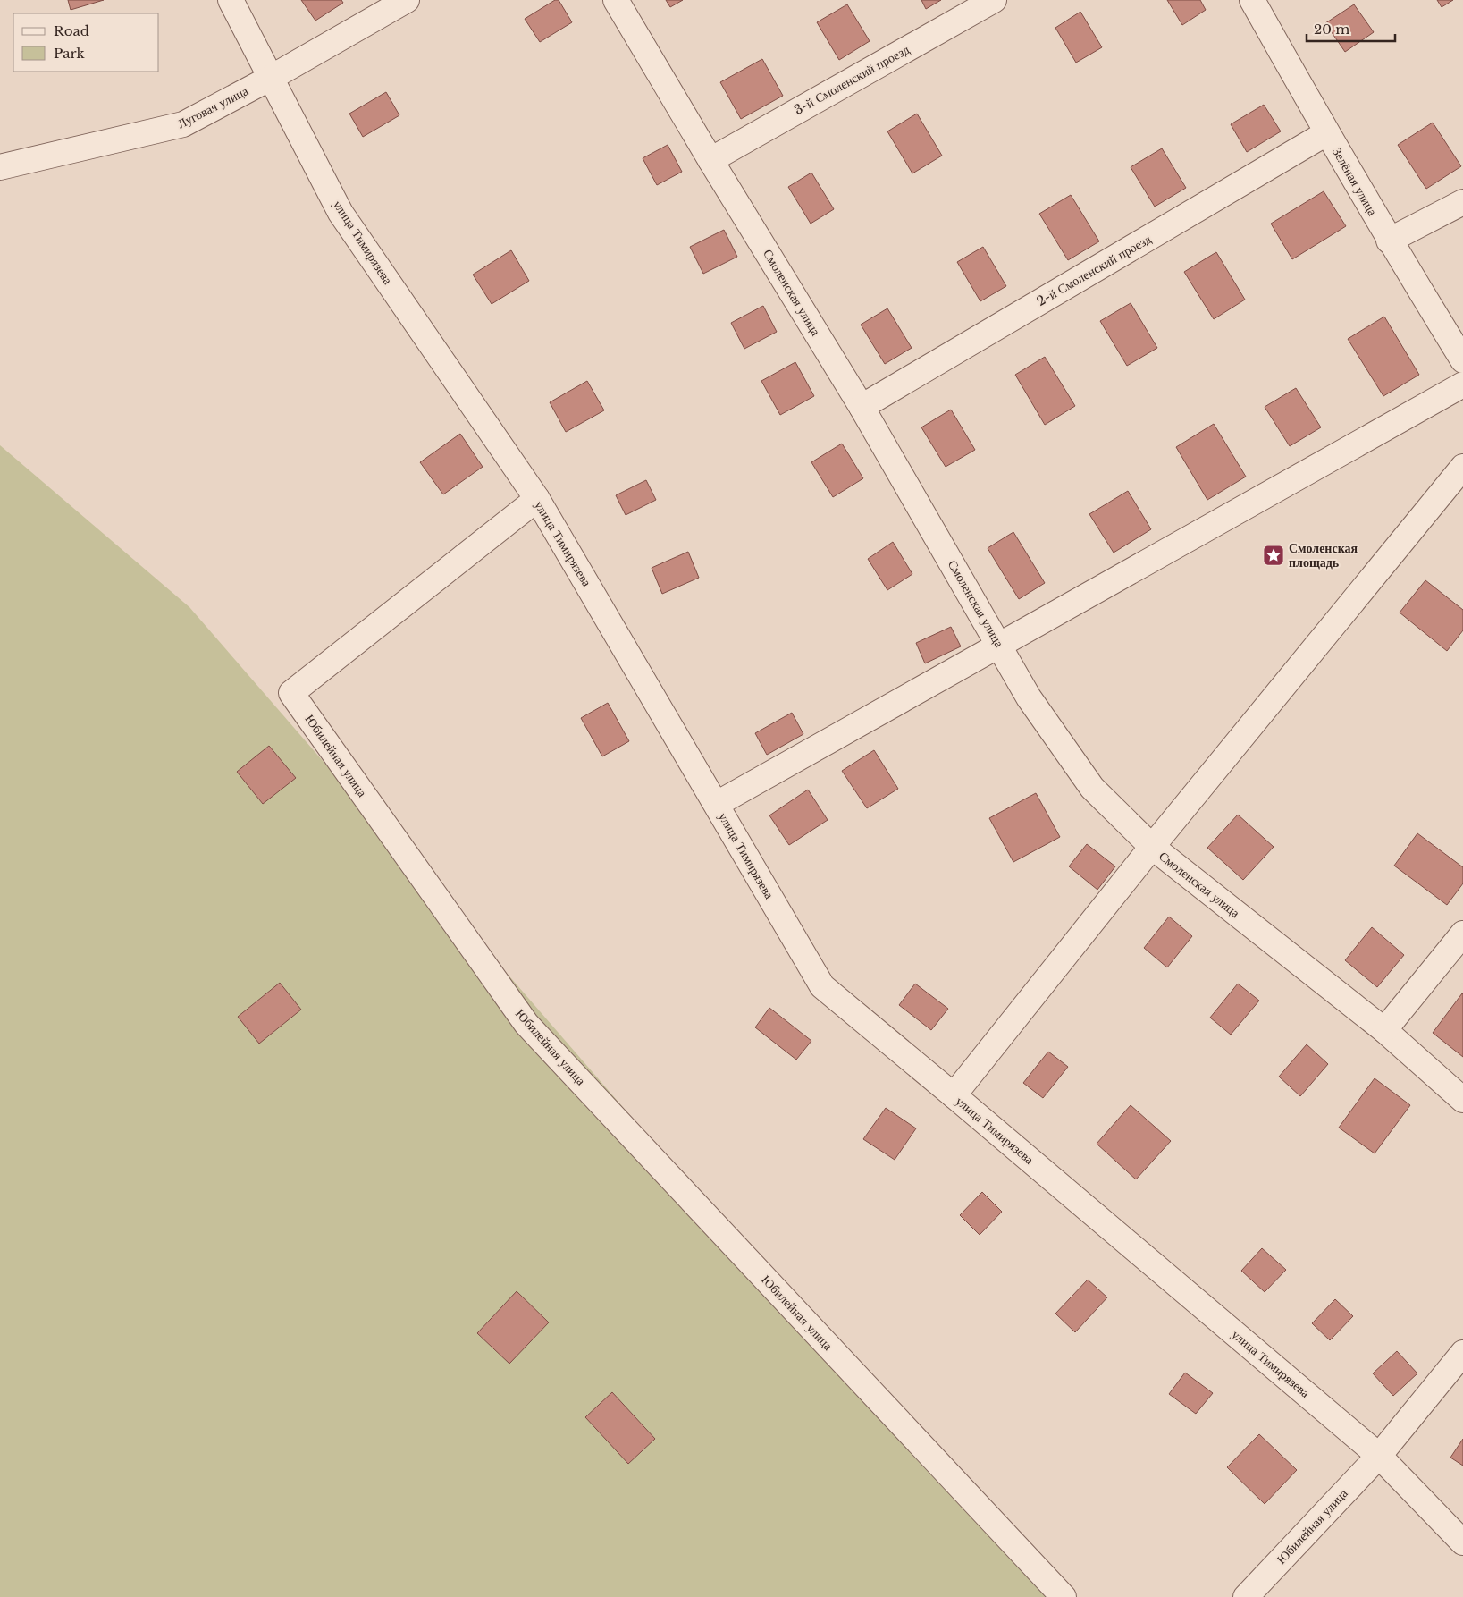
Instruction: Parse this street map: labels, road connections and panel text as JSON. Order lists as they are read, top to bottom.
{
  "streets": {
    "street": [
      "3-й Смоленский проезд",
      "Луговая улица",
      "Зелёная улица",
      "улица Тимирязева",
      "2-й Смоленский проезд",
      "Смоленская улица",
      "Юбилейная улица"
    ]
  },
  "crossings": [
    ["3-й Смоленский проезд", "Смоленская улица"],
    ["Луговая улица", "улица Тимирязева"],
    ["Зелёная улица", "2-й Смоленский проезд"],
    ["улица Тимирязева", "Юбилейная улица"],
    ["2-й Смоленский проезд", "Смоленская улица"]
  ],
  "places": {
    "place": ["Смоленская площадь"]
  },
  "legend": ["Road", "Park"],
  "scale_bar": "20 m"
}
